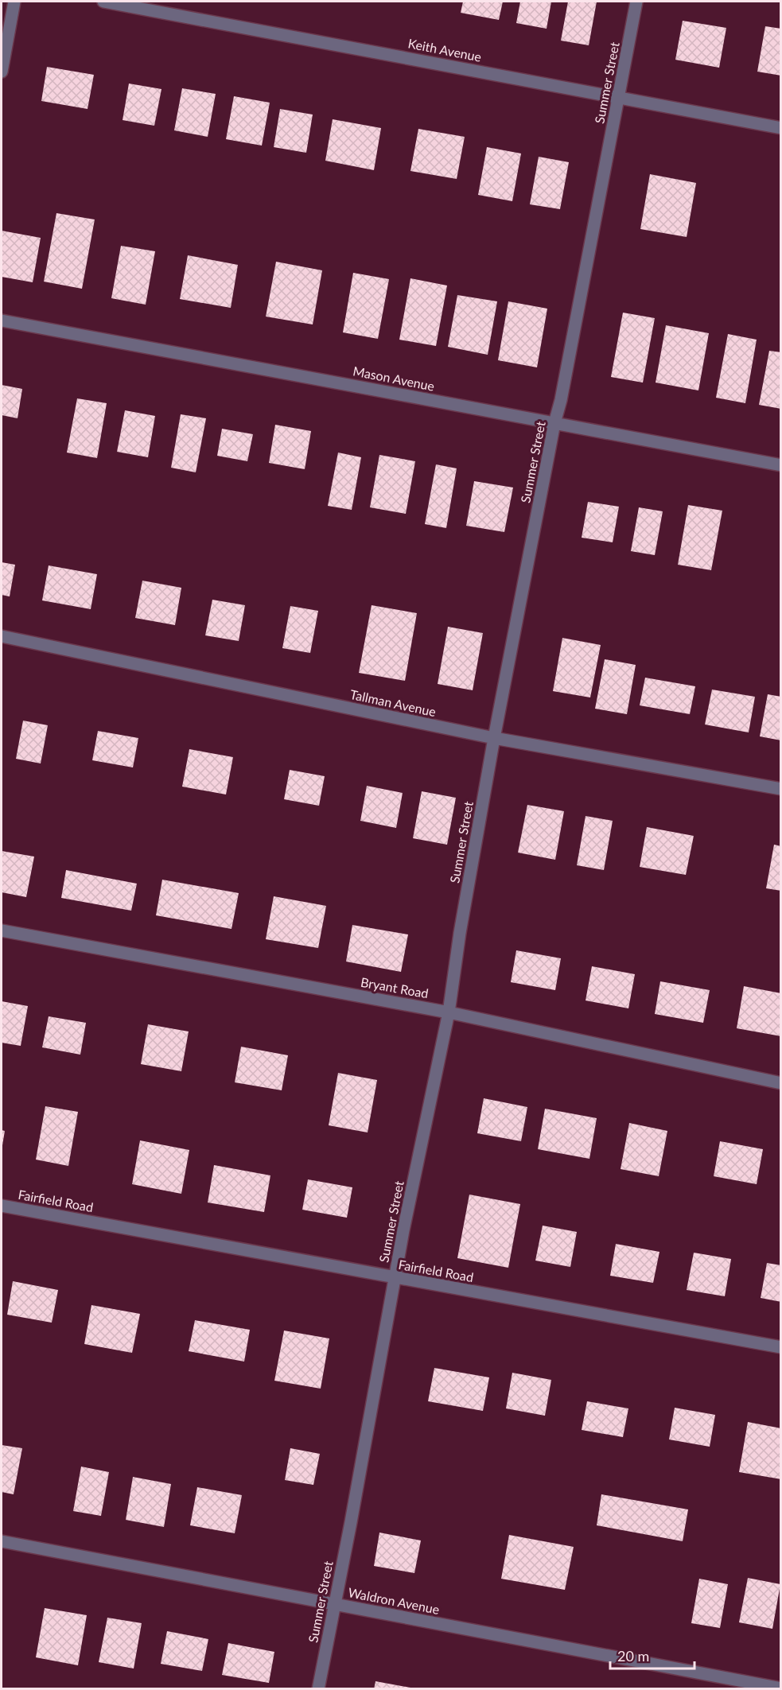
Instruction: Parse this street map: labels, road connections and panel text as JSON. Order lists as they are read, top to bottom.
{
  "streets": {
    "street": [
      "Keith Avenue",
      "Summer Street",
      "Mason Avenue",
      "Tallman Avenue",
      "Bryant Road",
      "Fairfield Road",
      "Waldron Avenue"
    ]
  },
  "crossings": [
    ["Keith Avenue", "Summer Street"],
    ["Summer Street", "Mason Avenue"],
    ["Summer Street", "Tallman Avenue"],
    ["Summer Street", "Bryant Road"],
    ["Summer Street", "Fairfield Road"],
    ["Summer Street", "Waldron Avenue"]
  ],
  "scale_bar": "20 m"
}
